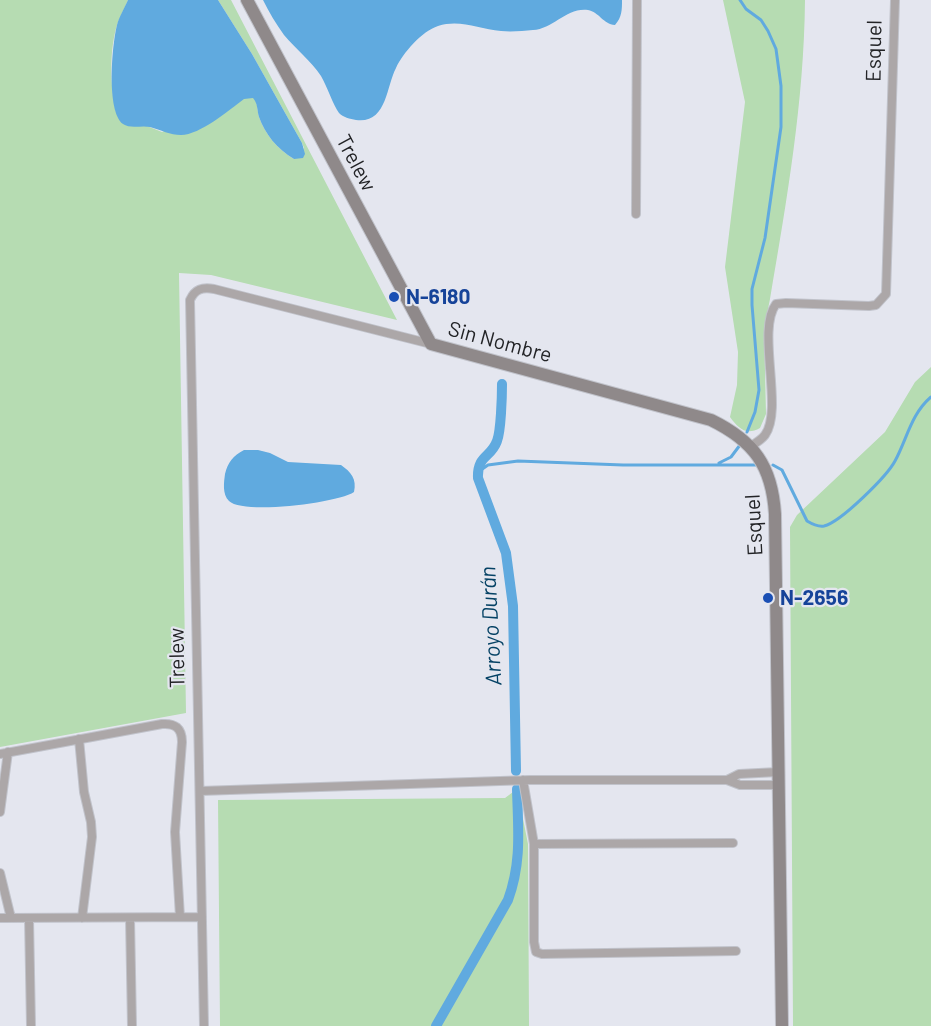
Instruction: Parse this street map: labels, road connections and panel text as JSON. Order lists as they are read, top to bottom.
{
  "streets": {
    "main road": ["Esquel", "Trelew", "Sin Nombre"]
  },
  "crossings": [
    ["Esquel", "Sin Nombre"],
    ["Trelew", "Sin Nombre"]
  ],
  "water": ["Arroyo Durán"],
  "places": ["N-6180", "N-2656"]
}
